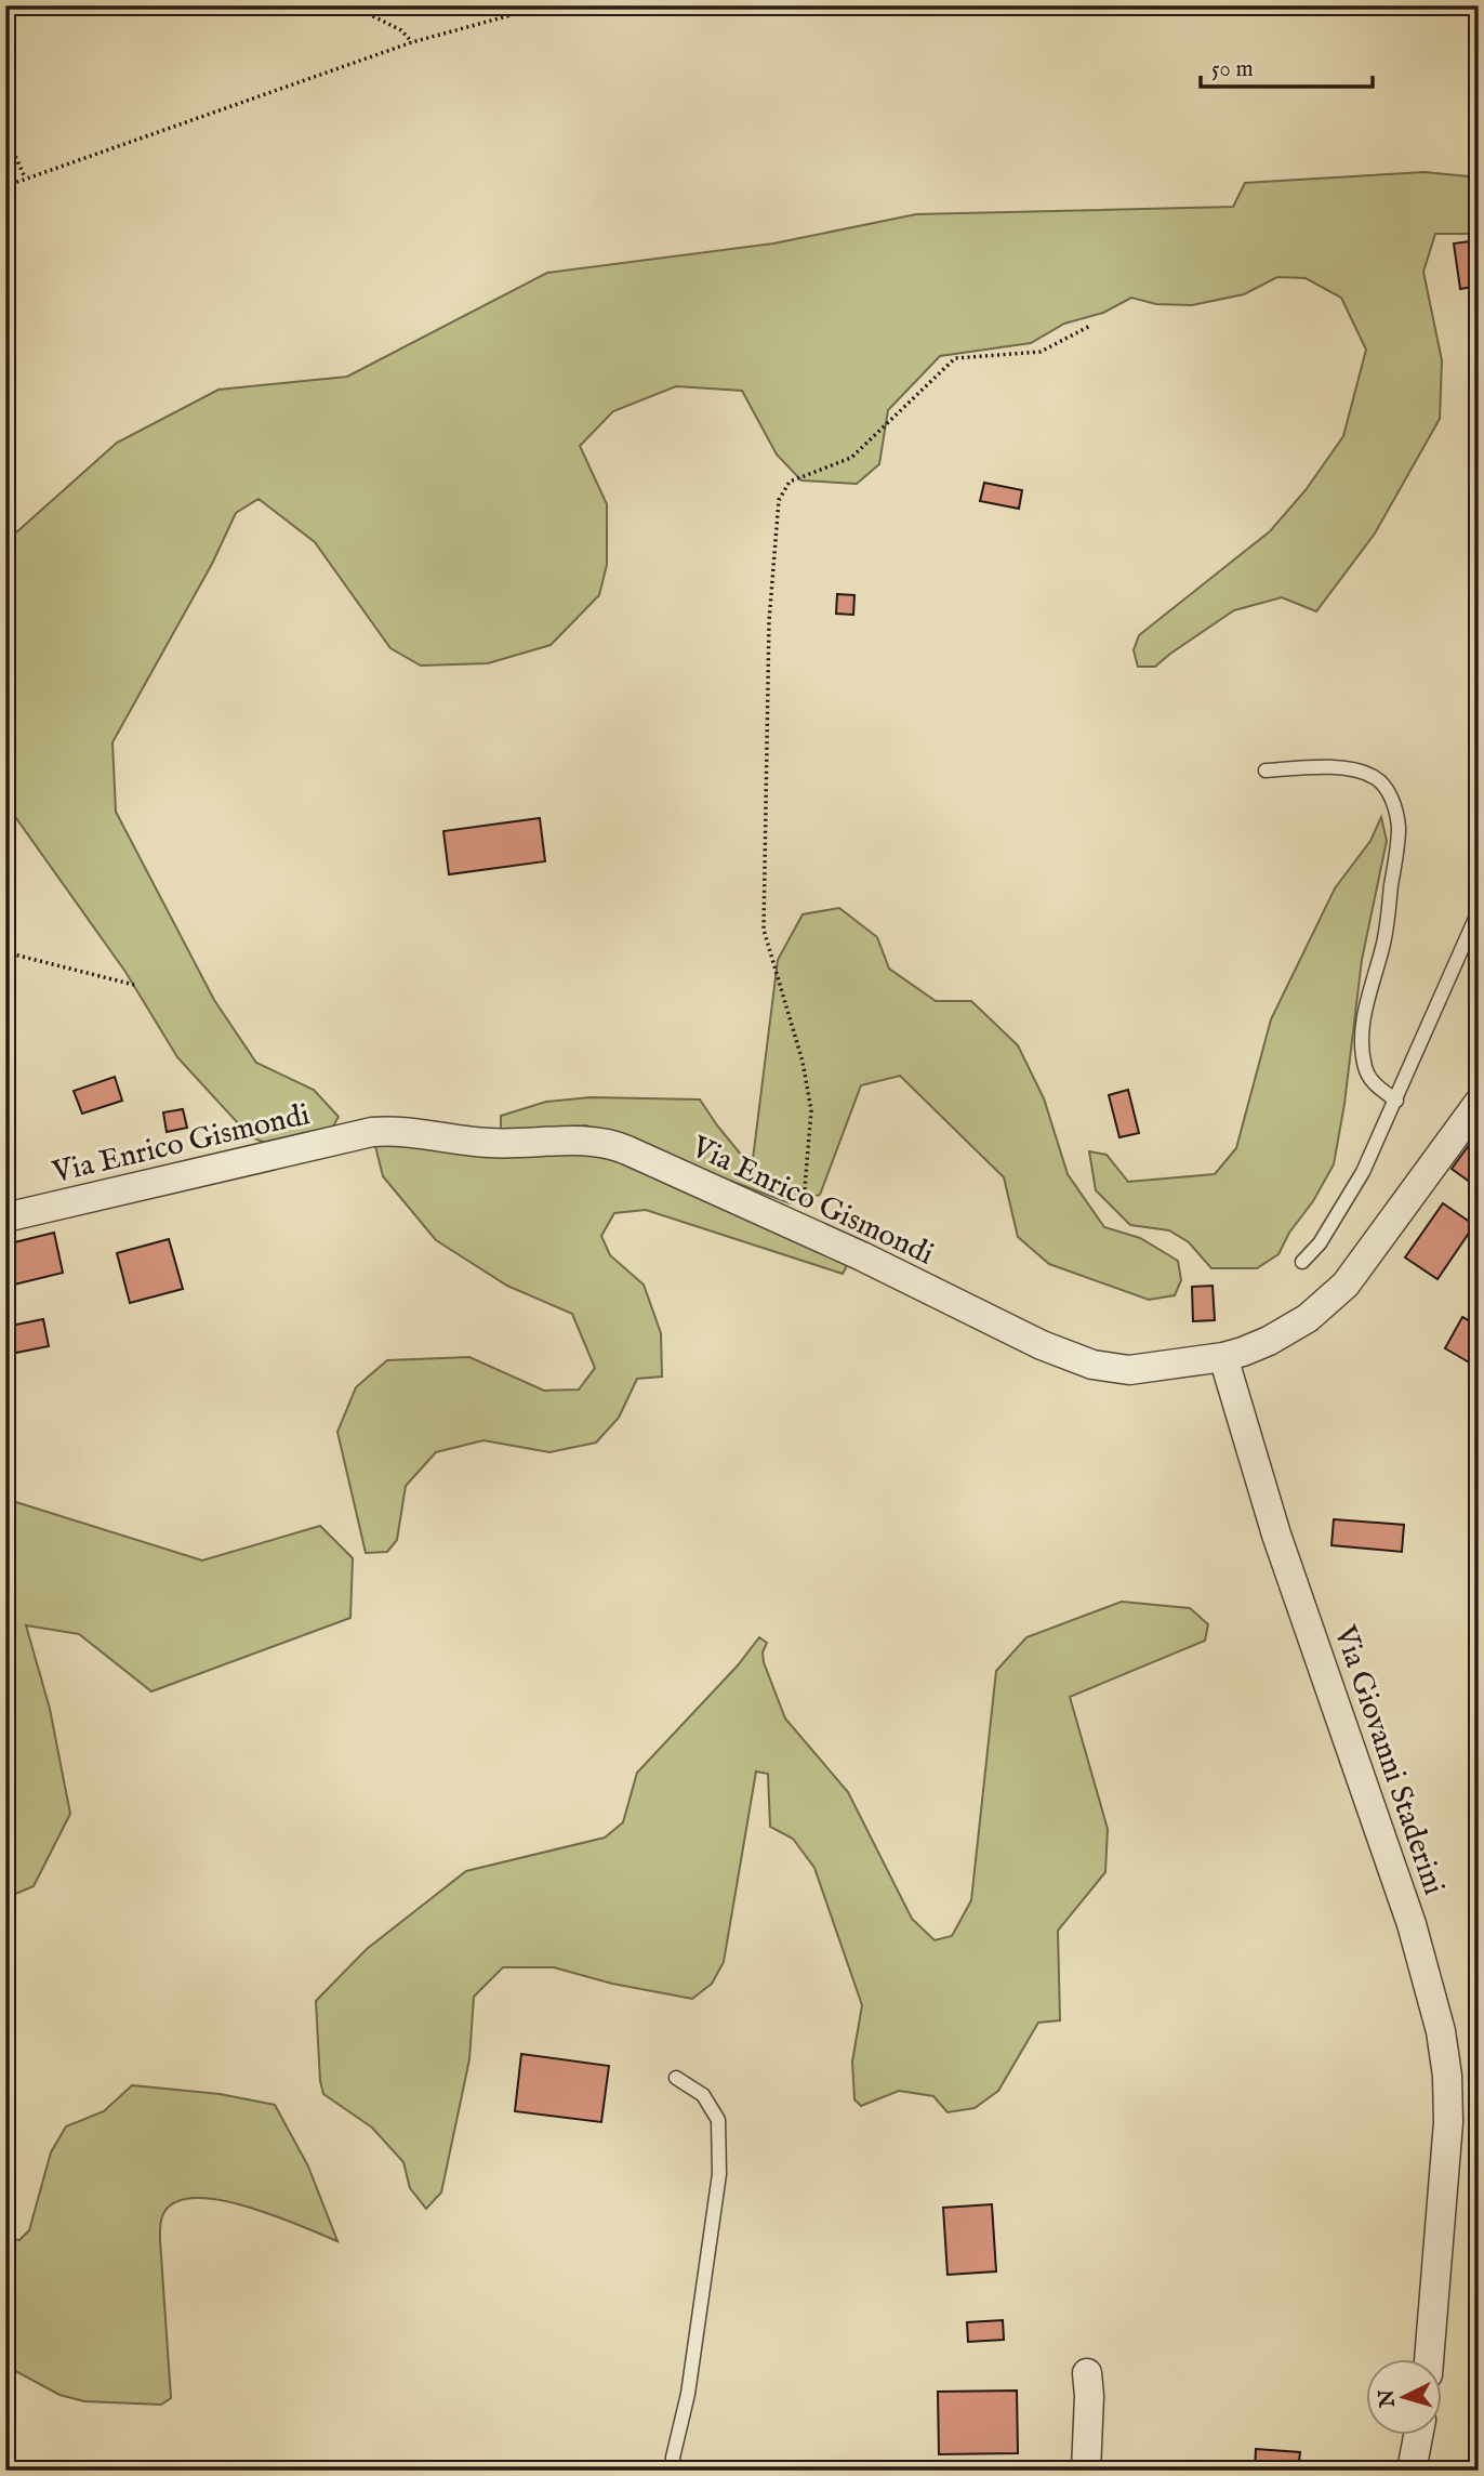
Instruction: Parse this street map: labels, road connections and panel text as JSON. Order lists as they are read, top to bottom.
{
  "streets": {
    "street": ["Via Enrico Gismondi", "Via Giovanni Staderini"]
  },
  "crossings": [
    ["Via Enrico Gismondi", "Via Giovanni Staderini"]
  ],
  "scale_bar": "50 m",
  "north": "left"
}
